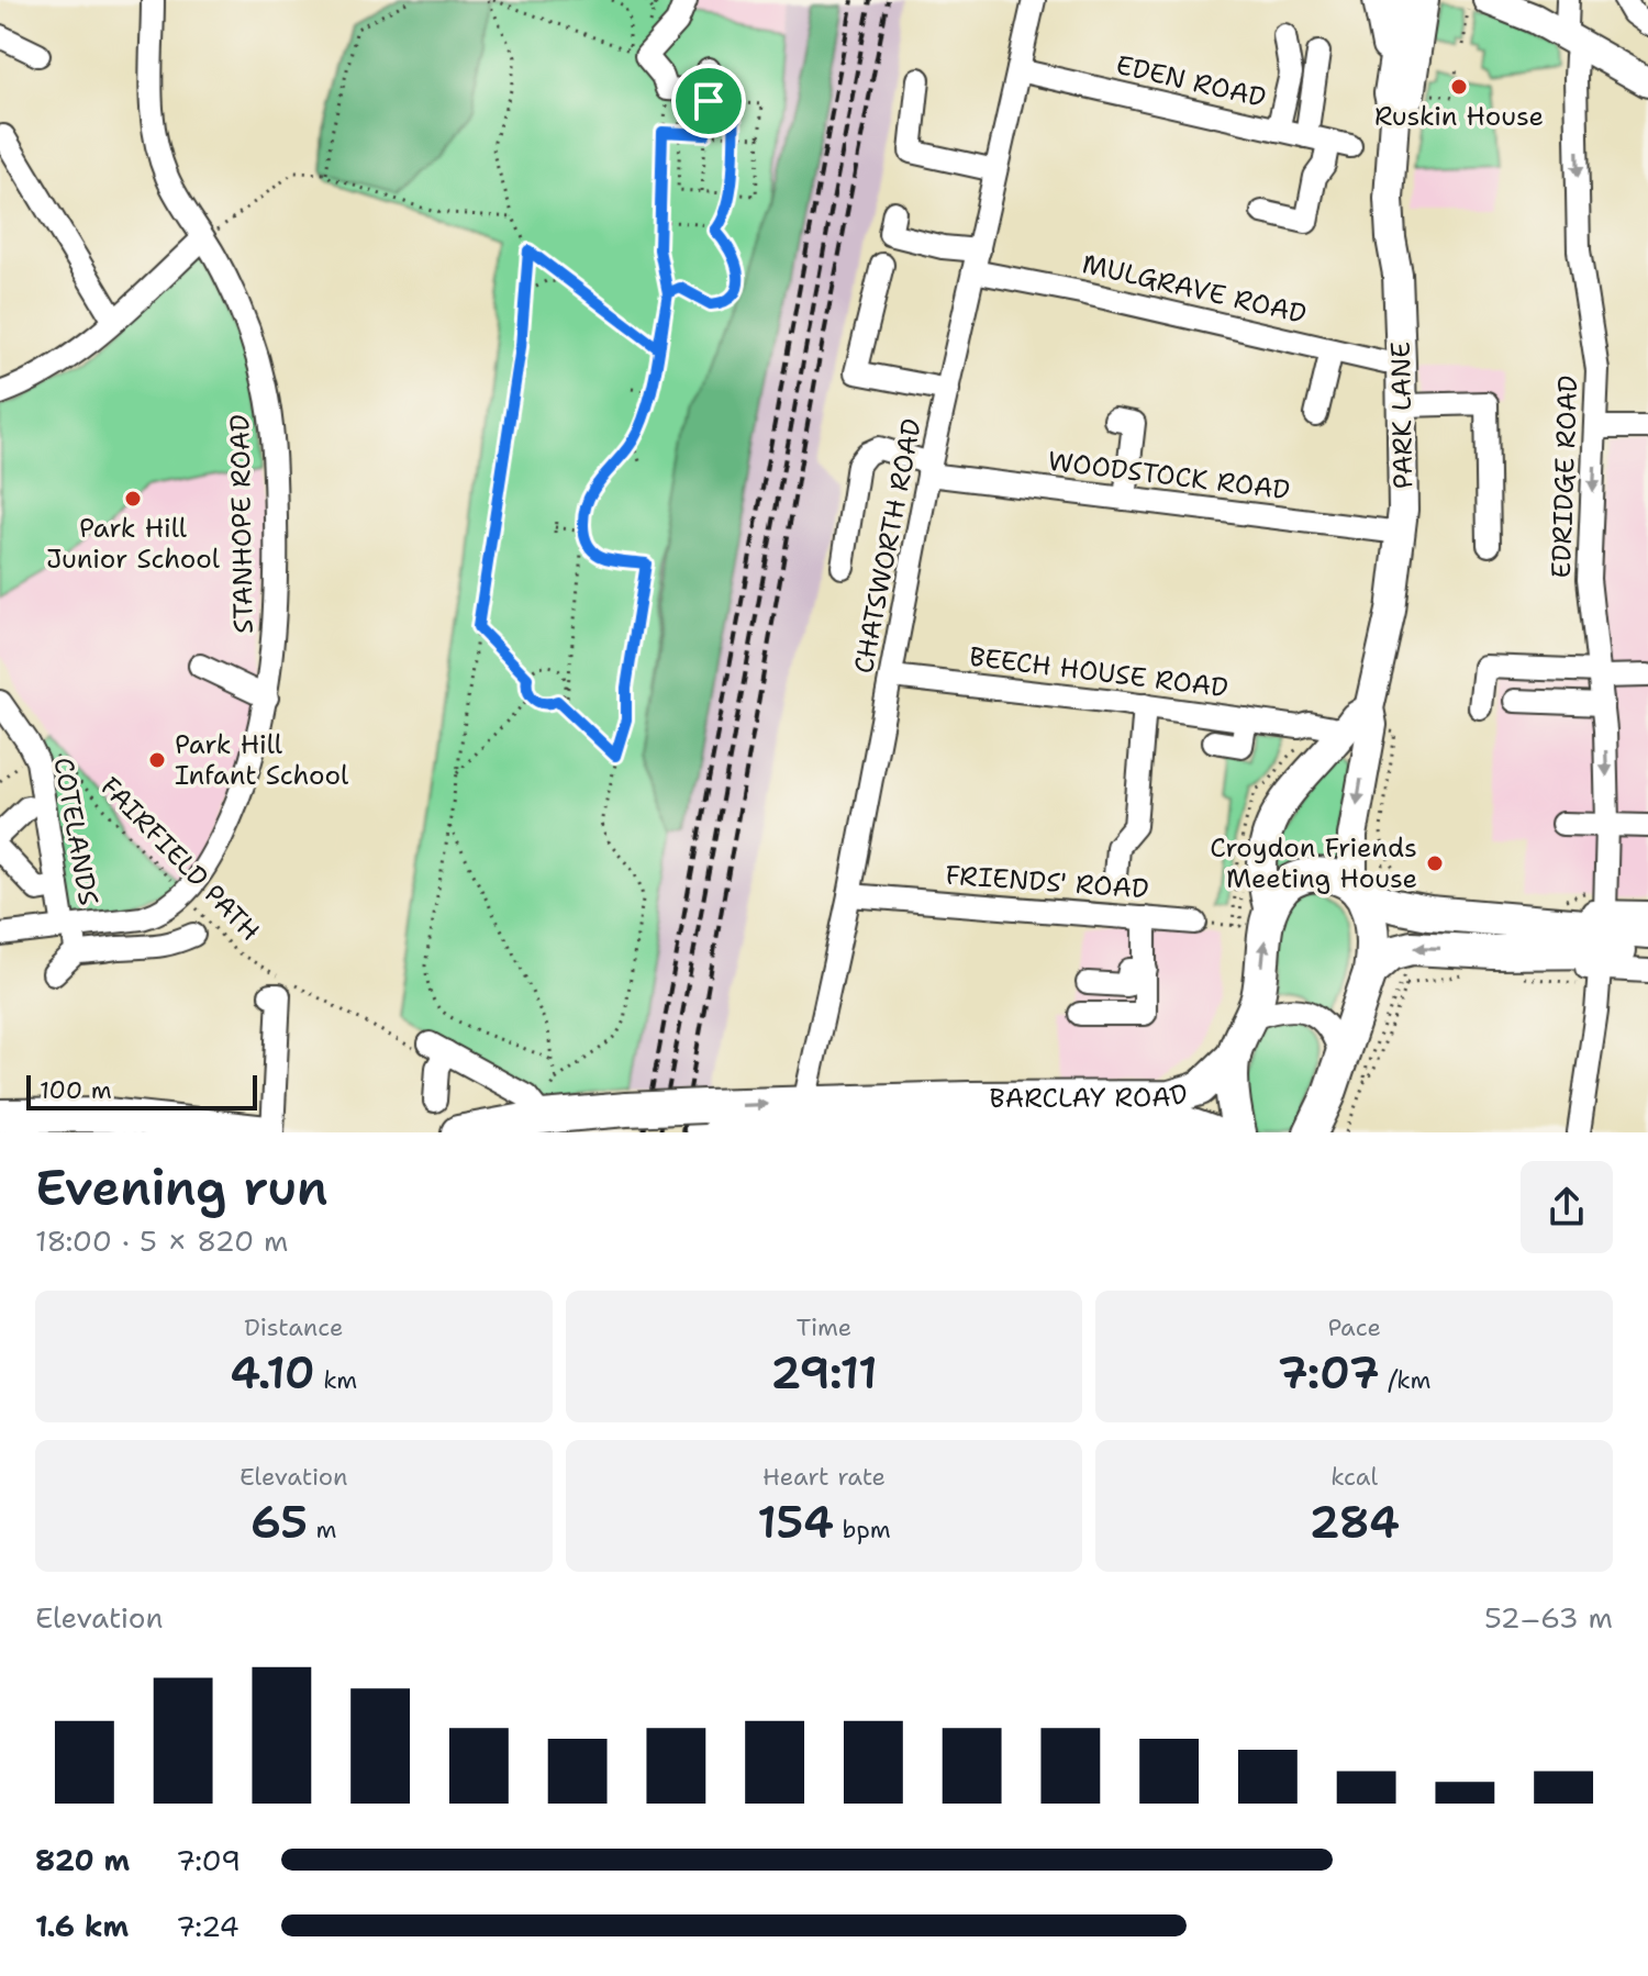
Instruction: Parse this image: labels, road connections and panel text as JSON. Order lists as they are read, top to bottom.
{
  "streets": {
    "highway": ["BARCLAY ROAD"],
    "main road": ["PARK LANE"],
    "street": [
      "EDEN ROAD",
      "MULGRAVE ROAD",
      "WOODSTOCK ROAD",
      "EDRIDGE ROAD",
      "STANHOPE ROAD",
      "CHATSWORTH ROAD",
      "BEECH HOUSE ROAD",
      "COTELANDS",
      "FRIENDS' ROAD"
    ],
    "path": ["FAIRFIELD PATH"]
  },
  "crossings": [
    ["EDEN ROAD", "CHATSWORTH ROAD"],
    ["MULGRAVE ROAD", "PARK LANE"],
    ["MULGRAVE ROAD", "CHATSWORTH ROAD"],
    ["PARK LANE", "WOODSTOCK ROAD"],
    ["WOODSTOCK ROAD", "CHATSWORTH ROAD"],
    ["STANHOPE ROAD", "FAIRFIELD PATH"],
    ["CHATSWORTH ROAD", "BEECH HOUSE ROAD"],
    ["CHATSWORTH ROAD", "FRIENDS' ROAD"],
    ["CHATSWORTH ROAD", "BARCLAY ROAD"],
    ["COTELANDS", "FAIRFIELD PATH"]
  ],
  "one_way": ["EDRIDGE ROAD"],
  "places": [
    "Ruskin House",
    "Park Hill Junior School",
    "Park Hill Infant School",
    "Croydon Friends Meeting House"
  ],
  "scale_bar": "100 m",
  "page": {
    "scale": "100 m",
    "heading": ["Evening run", "18:00 · 5 × 820 m"],
    "stats": [
      ["Distance", "4.10 km"],
      ["Time", "29:11"],
      ["Pace", "7:07 /km"],
      ["Elevation", "65 m"],
      ["Heart rate", "154 bpm"],
      ["kcal", "284"]
    ],
    "chart": ["Elevation", "52–63 m"],
    "list": [
      {
        "name": "820 m",
        "note": "7:09"
      },
      {
        "name": "1.6 km",
        "note": "7:24"
      }
    ]
  }
}
